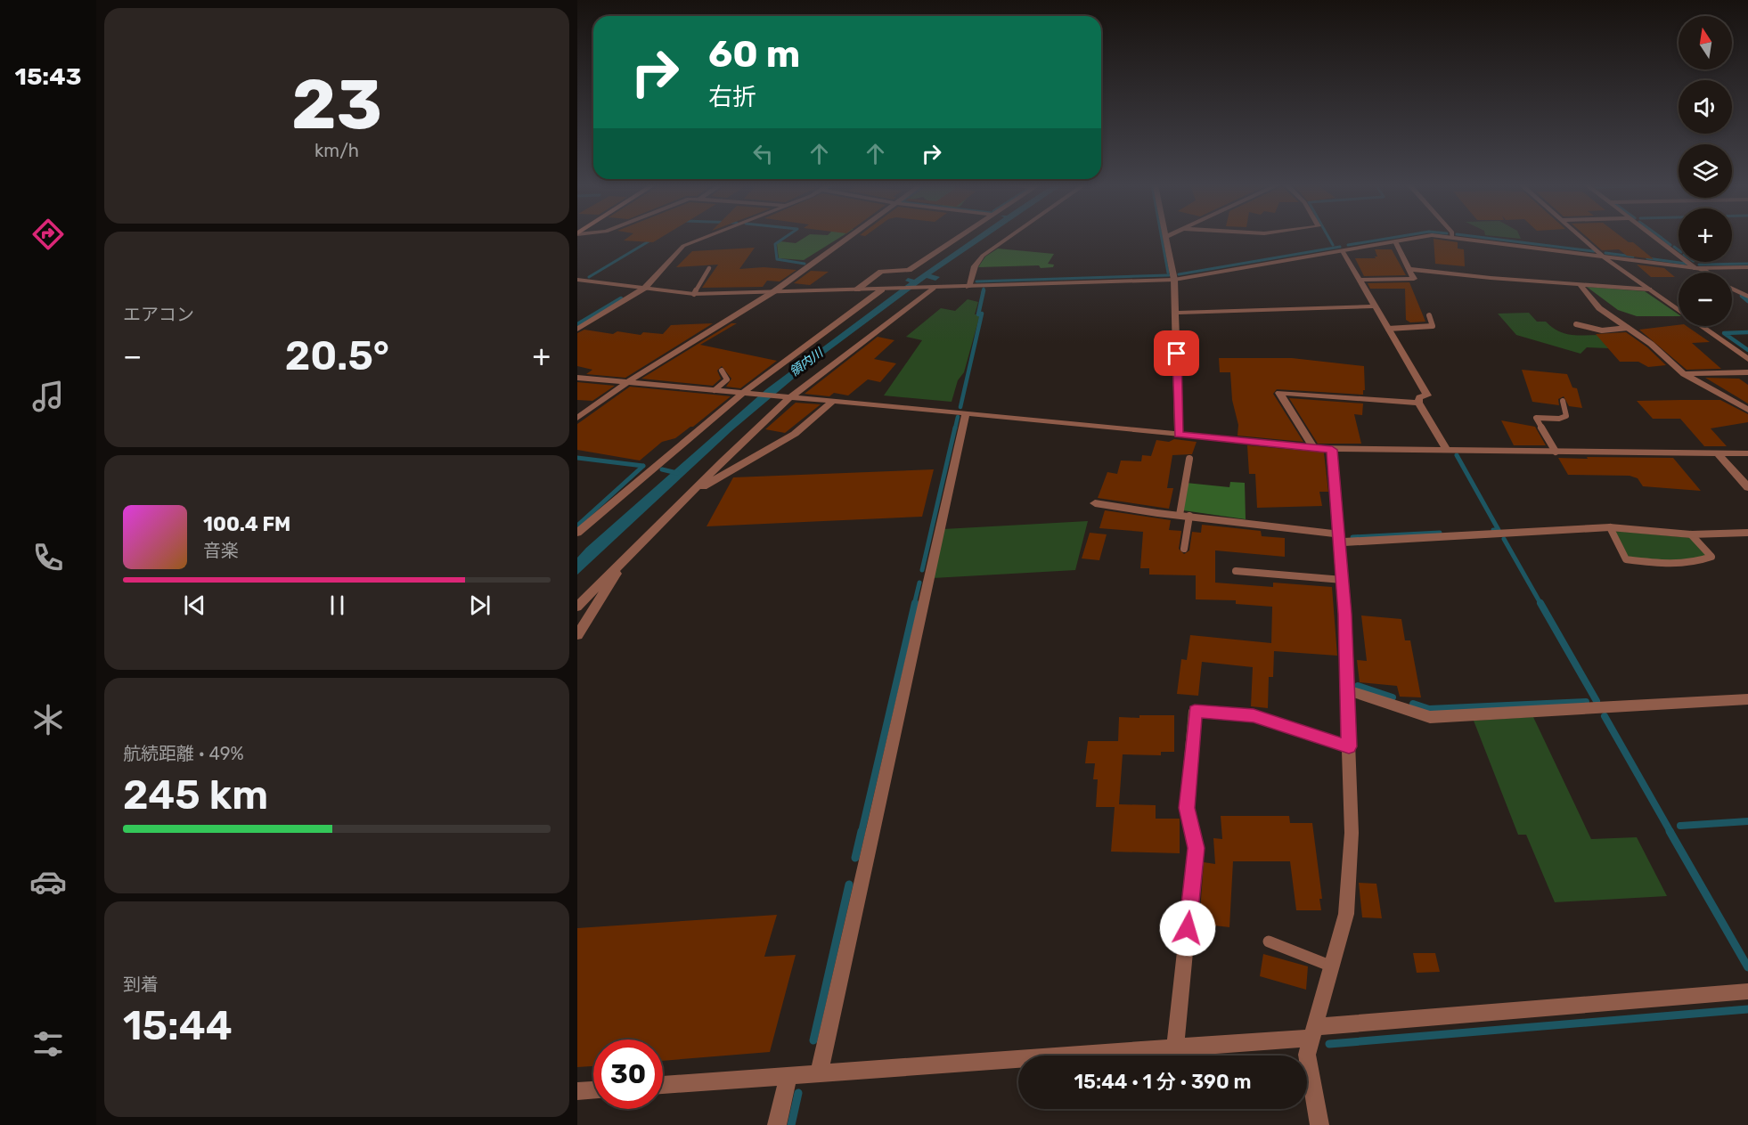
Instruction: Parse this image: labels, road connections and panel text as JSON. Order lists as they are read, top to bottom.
{
  "water": ["領内川"],
  "north": "top",
  "page": {
    "tabs": "15:43",
    "tile": [
      ["23", "km/h"],
      "エアコン",
      ["航続距離 · 49%", "245 km"],
      ["到着", "15:44"]
    ],
    "map_buttons": ["+", "−"],
    "turn": ["60 m", "右折"],
    "heat": ["−", "20.5°", "+"],
    "song": ["100.4 FM", "音楽"],
    "limit": "30",
    "trip": "15:44 · 1 分 · 390 m"
  }
}
